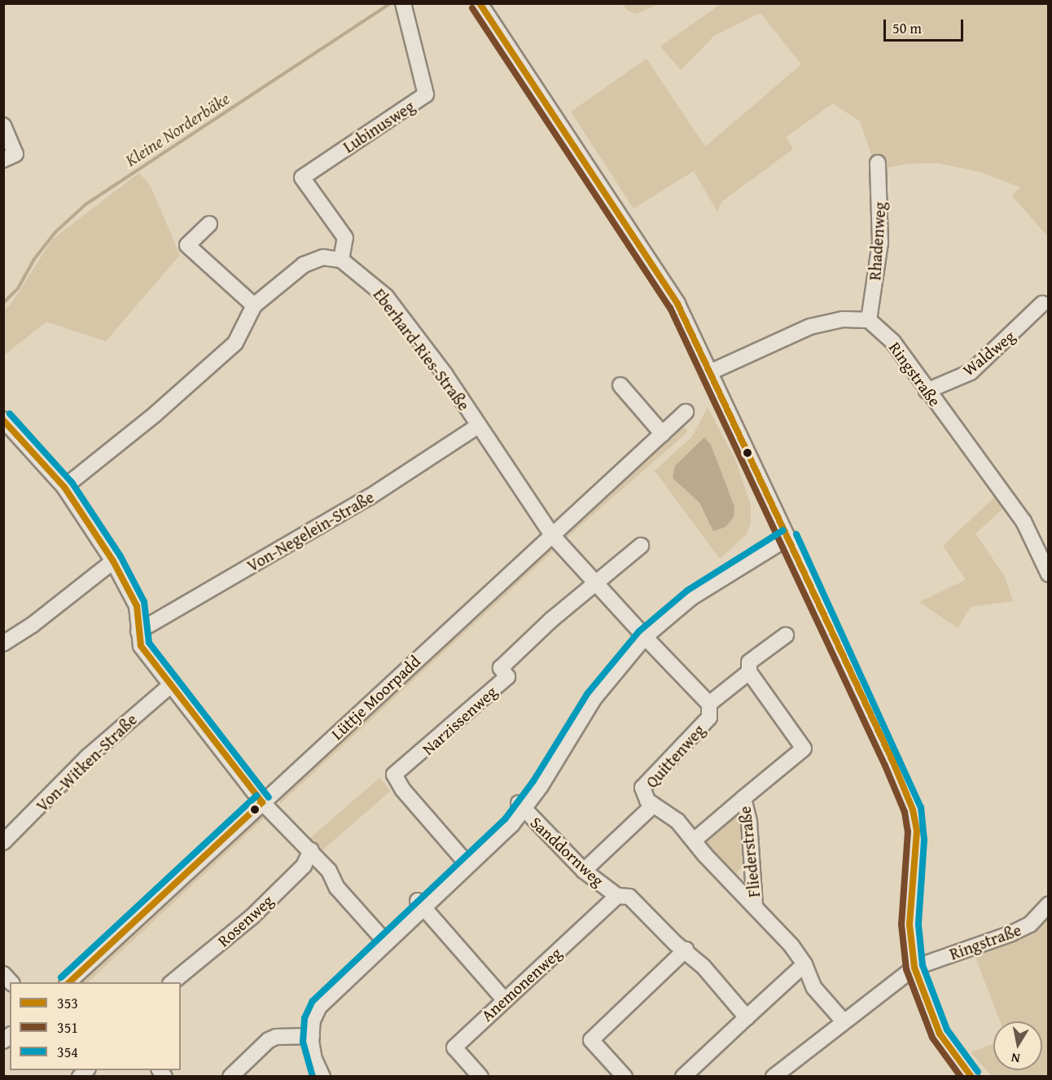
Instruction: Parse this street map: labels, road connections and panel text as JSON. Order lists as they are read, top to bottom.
{
  "streets": {
    "street": [
      "Lubinusweg",
      "Rhadenweg",
      "Eberhard-Ries-Straße",
      "Waldweg",
      "Ringstraße",
      "Von-Negelein-Straße",
      "Lüttje Moorpadd",
      "Narzissenweg",
      "Quittenweg",
      "Von-Witken-Straße",
      "Sanddornweg",
      "Fliederstraße",
      "Rosenweg",
      "Anemonenweg"
    ]
  },
  "crossings": [
    ["Lubinusweg", "Eberhard-Ries-Straße"],
    ["Rhadenweg", "Ringstraße"],
    ["Eberhard-Ries-Straße", "Von-Negelein-Straße"],
    ["Eberhard-Ries-Straße", "Lüttje Moorpadd"],
    ["Eberhard-Ries-Straße", "Narzissenweg"],
    ["Waldweg", "Ringstraße"],
    ["Ringstraße", "Fliederstraße"],
    ["Quittenweg", "Sanddornweg"],
    ["Quittenweg", "Fliederstraße"],
    ["Sanddornweg", "Anemonenweg"]
  ],
  "water": ["Kleine Norderbäke"],
  "lines": ["transit line 353", "transit line 351", "transit line 354"],
  "legend": ["353", "351", "354"],
  "scale_bar": "50 m",
  "north": "bottom"
}
